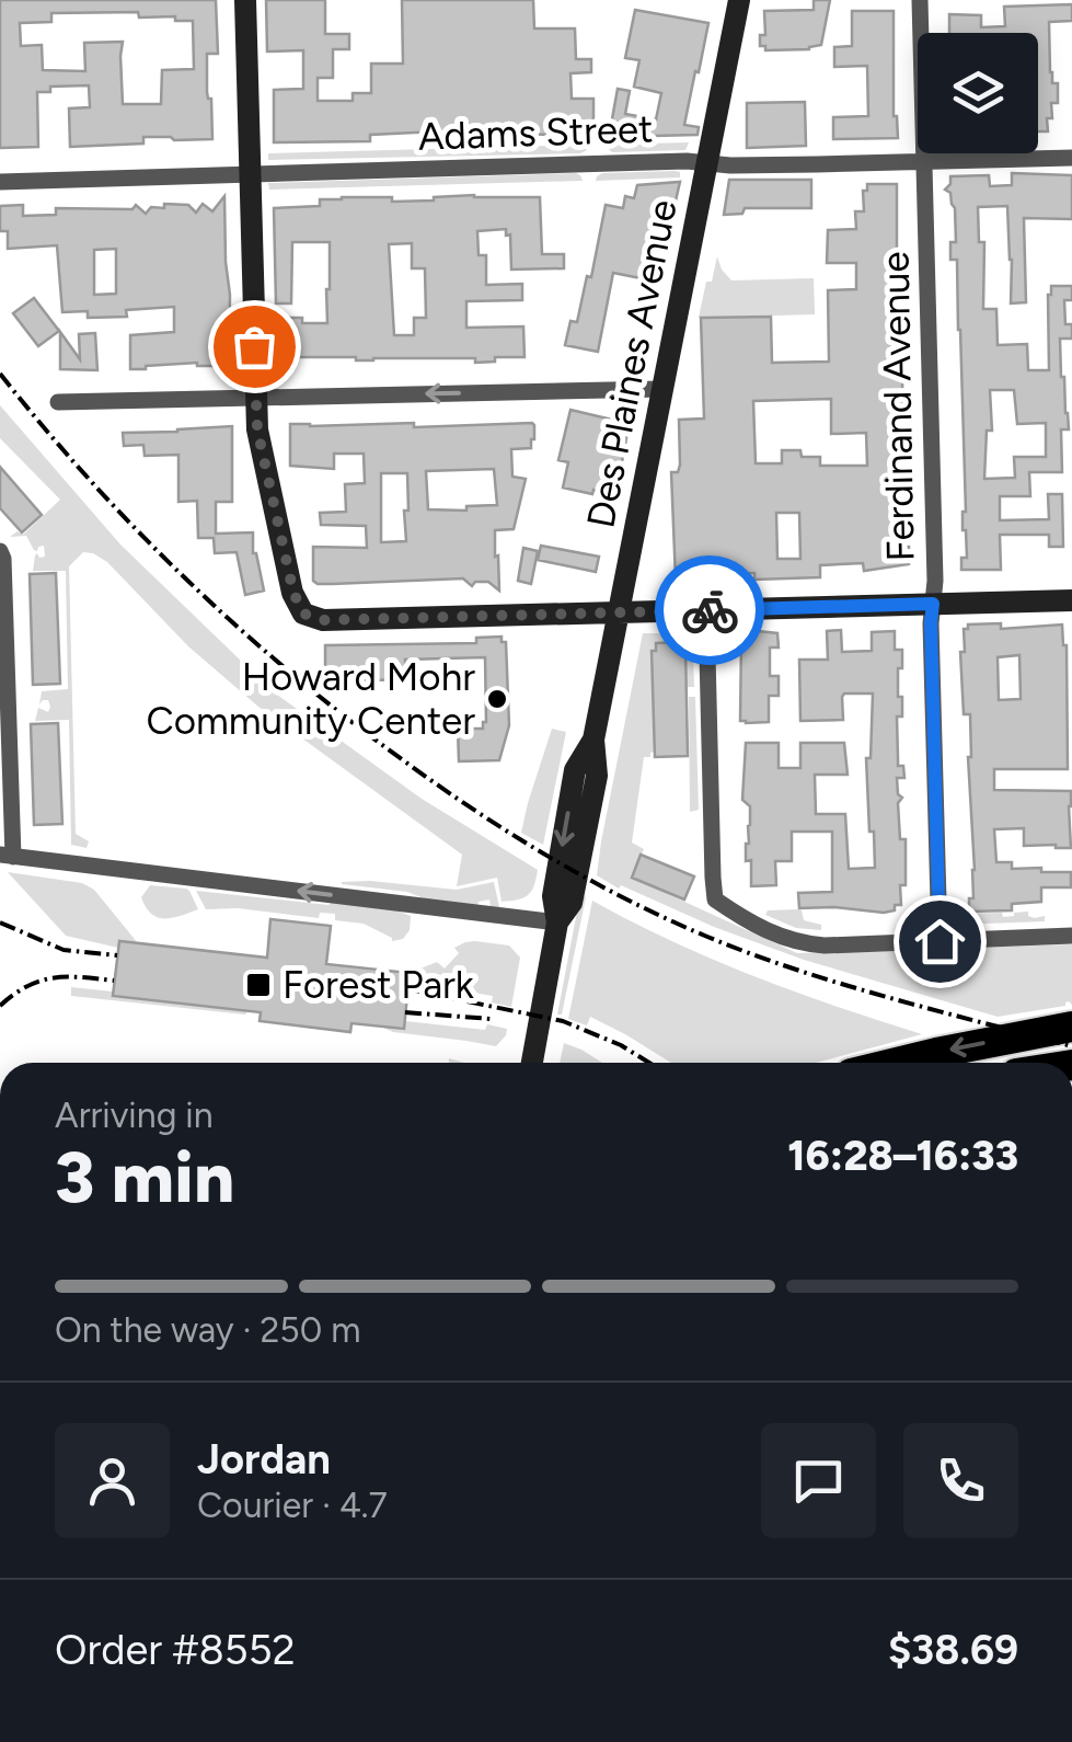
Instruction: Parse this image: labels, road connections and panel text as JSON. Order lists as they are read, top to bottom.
{
  "streets": {
    "street": ["Adams Street", "Des Plaines Avenue", "Ferdinand Avenue"]
  },
  "crossings": [
    ["Adams Street", "Des Plaines Avenue"],
    ["Adams Street", "Ferdinand Avenue"]
  ],
  "places": {
    "other": ["Howard Mohr Community Center"],
    "transit": ["Forest Park"]
  },
  "page": {
    "heading": ["3 min", "Arriving in", "16:28–16:33"],
    "panel": [
      "Jordan",
      "Courier · 4.7",
      "Order #8552",
      "$38.69"
    ],
    "bar": "On the way · 250 m"
  }
}
